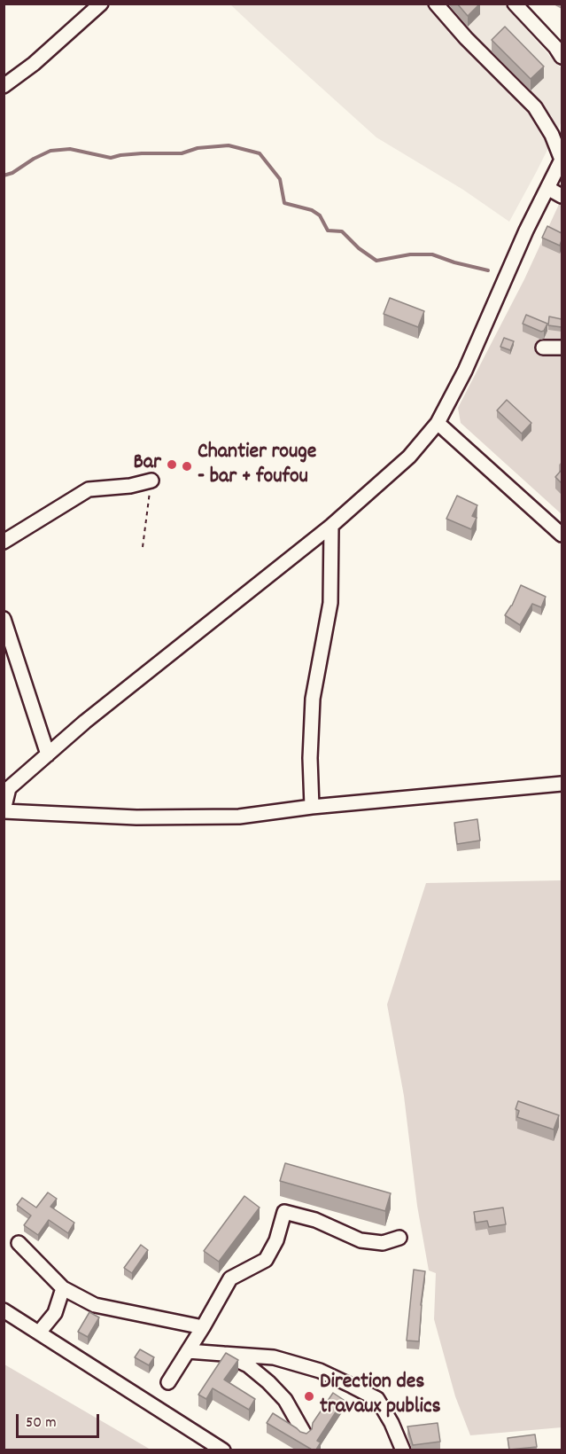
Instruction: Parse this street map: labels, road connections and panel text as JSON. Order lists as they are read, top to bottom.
{
  "places": ["Bar", "Chantier rouge - bar + foufou", "Direction des travaux publics"],
  "scale_bar": "50 m"
}
